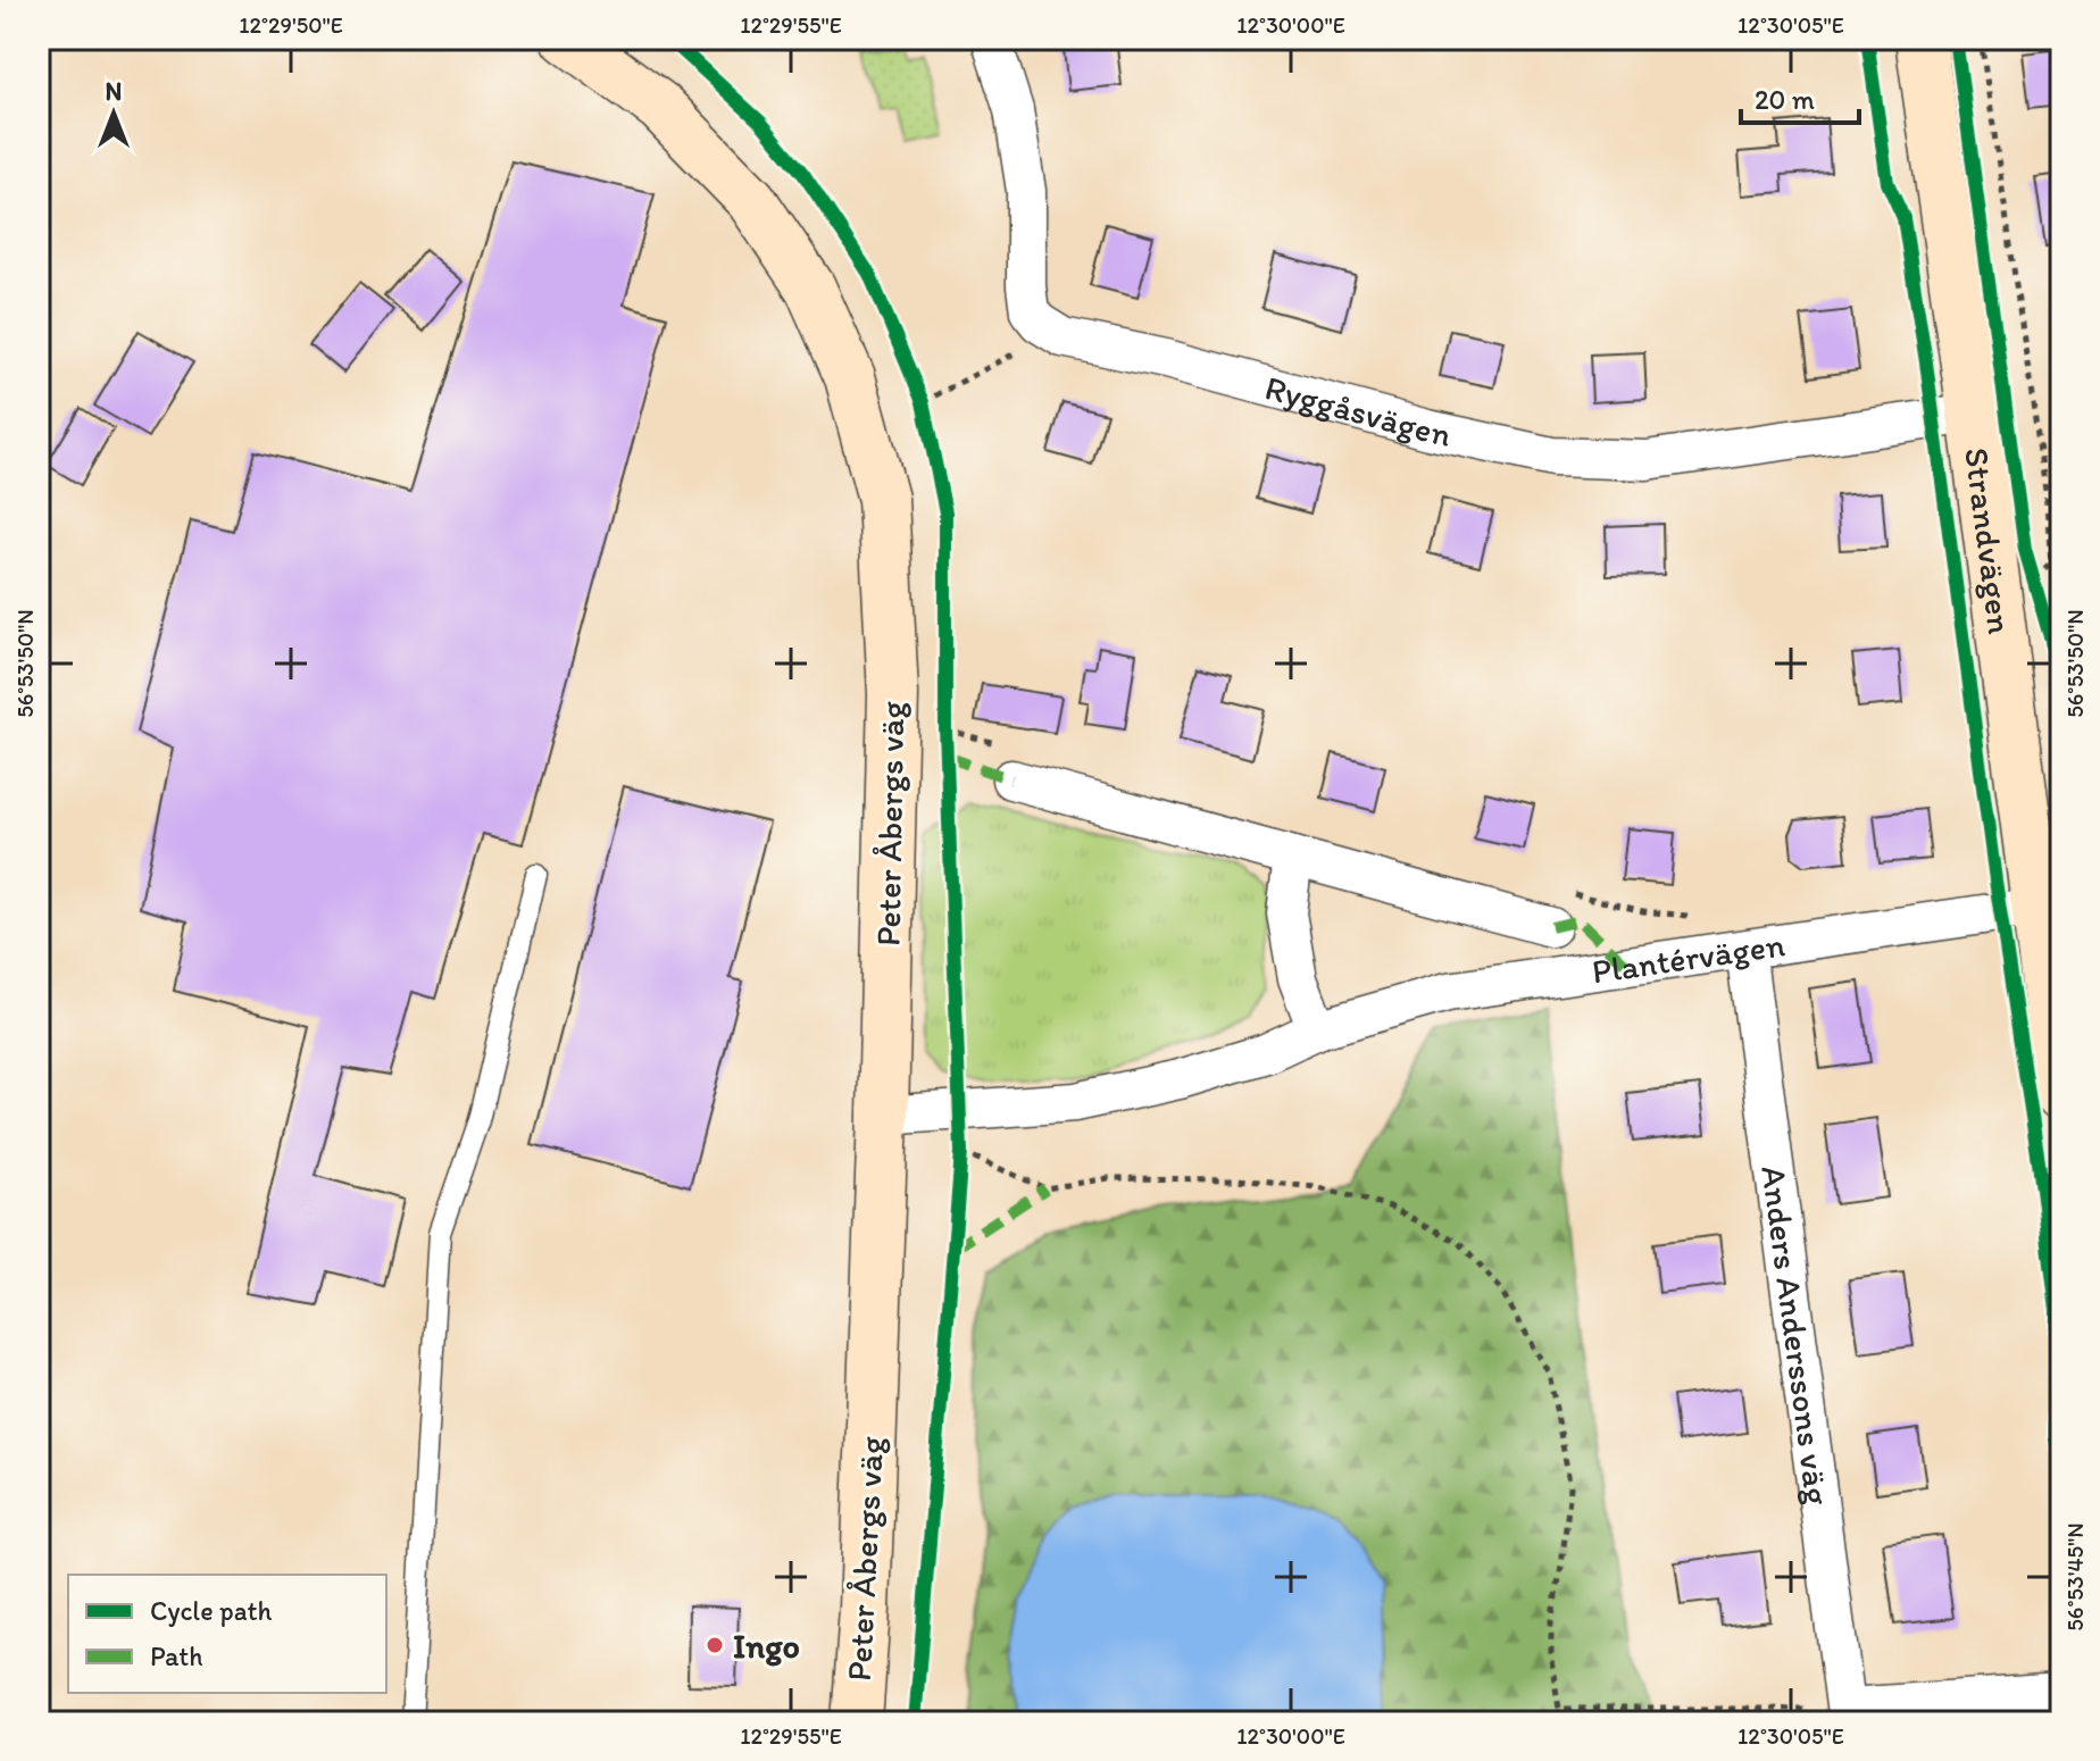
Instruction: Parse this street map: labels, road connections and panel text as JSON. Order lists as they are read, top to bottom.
{
  "streets": {
    "street": [
      "Ryggåsvägen",
      "Strandvägen",
      "Peter Åbergs väg",
      "Plantérvägen",
      "Anders Anderssons väg"
    ]
  },
  "crossings": [
    ["Ryggåsvägen", "Strandvägen"],
    ["Strandvägen", "Plantérvägen"],
    ["Peter Åbergs väg", "Plantérvägen"],
    ["Plantérvägen", "Anders Anderssons väg"]
  ],
  "places": ["Ingo"],
  "legend": ["Cycle path", "Path"],
  "scale_bar": "20 m",
  "north": "top",
  "coordinates": [
    "12°29'50\"E",
    "12°29'55\"E",
    "12°30'00\"E",
    "12°30'05\"E",
    "56°53'50\"N",
    "56°53'45\"N"
  ]
}
